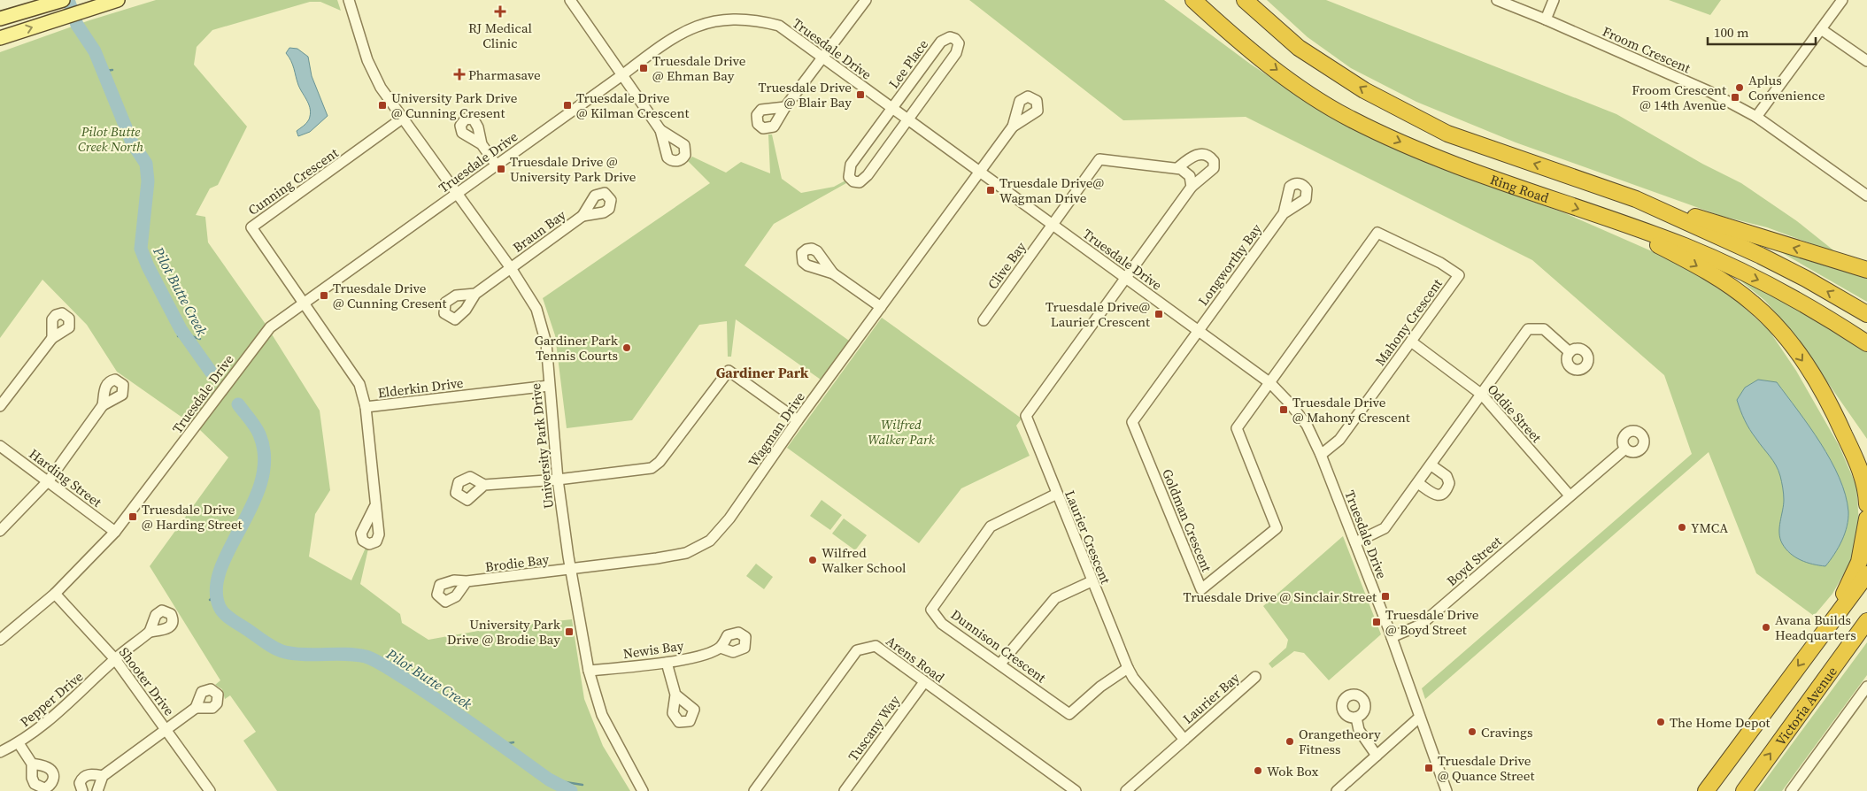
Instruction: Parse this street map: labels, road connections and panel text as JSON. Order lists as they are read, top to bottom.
{
  "streets": {
    "highway": ["Ring Road", "Victoria Avenue"],
    "street": [
      "Truesdale Drive",
      "Froom Crescent",
      "Lee Place",
      "Cunning Crescent",
      "Braun Bay",
      "Longworthy Bay",
      "Clive Bay",
      "Mahony Crescent",
      "Elderkin Drive",
      "Oddie Street",
      "Wagman Drive",
      "University Park Drive",
      "Harding Street",
      "Goldman Crescent",
      "Laurier Crescent",
      "Boyd Street",
      "Brodie Bay",
      "Dunnison Crescent",
      "Newis Bay",
      "Arens Road",
      "Shooter Drive",
      "Laurier Bay",
      "Pepper Drive",
      "Tuscany Way"
    ]
  },
  "crossings": [
    ["Truesdale Drive", "Lee Place"],
    ["Truesdale Drive", "Cunning Crescent"],
    ["Truesdale Drive", "Longworthy Bay"],
    ["Truesdale Drive", "Clive Bay"],
    ["Truesdale Drive", "Mahony Crescent"],
    ["Truesdale Drive", "Elderkin Drive"],
    ["Truesdale Drive", "Wagman Drive"],
    ["Truesdale Drive", "University Park Drive"],
    ["Truesdale Drive", "Harding Street"],
    ["Truesdale Drive", "Goldman Crescent"],
    ["Truesdale Drive", "Laurier Crescent"],
    ["Truesdale Drive", "Boyd Street"],
    ["Truesdale Drive", "Shooter Drive"],
    ["Cunning Crescent", "Elderkin Drive"],
    ["Cunning Crescent", "University Park Drive"],
    ["Braun Bay", "University Park Drive"],
    ["Longworthy Bay", "Goldman Crescent"],
    ["Mahony Crescent", "Oddie Street"],
    ["Mahony Crescent", "Goldman Crescent"],
    ["Elderkin Drive", "University Park Drive"],
    ["Oddie Street", "Boyd Street"],
    ["Wagman Drive", "University Park Drive"],
    ["Wagman Drive", "Brodie Bay"],
    ["University Park Drive", "Brodie Bay"],
    ["University Park Drive", "Newis Bay"],
    ["Laurier Crescent", "Dunnison Crescent"],
    ["Laurier Crescent", "Laurier Bay"],
    ["Arens Road", "Tuscany Way"],
    ["Shooter Drive", "Pepper Drive"]
  ],
  "districts": ["Gardiner Park"],
  "water": ["Pilot Butte Creek"],
  "parks": ["Pilot Butte Creek North", "Wilfred Walker Park"],
  "places": {
    "health": ["RJ Medical Clinic", "Pharmasave"],
    "transit": [
      "Truesdale Drive @ Ehman Bay",
      "Truesdale Drive @ Blair Bay",
      "Froom Crescent @ 14th Avenue",
      "University Park Drive @ Cunning Cresent",
      "Truesdale Drive @ Kilman Crescent",
      "Truesdale Drive @ University Park Drive",
      "Truesdale Drive@ Wagman Drive",
      "Truesdale Drive @ Cunning Cresent",
      "Truesdale Drive@ Laurier Crescent",
      "Truesdale Drive @ Mahony Crescent",
      "Truesdale Drive @ Harding Street",
      "Truesdale Drive @ Sinclair Street",
      "Truesdale Drive @ Boyd Street",
      "University Park Drive @ Brodie Bay",
      "Truesdale Drive @ Quance Street"
    ],
    "other": [
      "Aplus Convenience",
      "Gardiner Park Tennis Courts",
      "YMCA",
      "Wilfred Walker School",
      "Avana Builds Headquarters",
      "The Home Depot",
      "Cravings",
      "Orangetheory Fitness",
      "Wok Box"
    ]
  },
  "scale_bar": "100 m"
}
